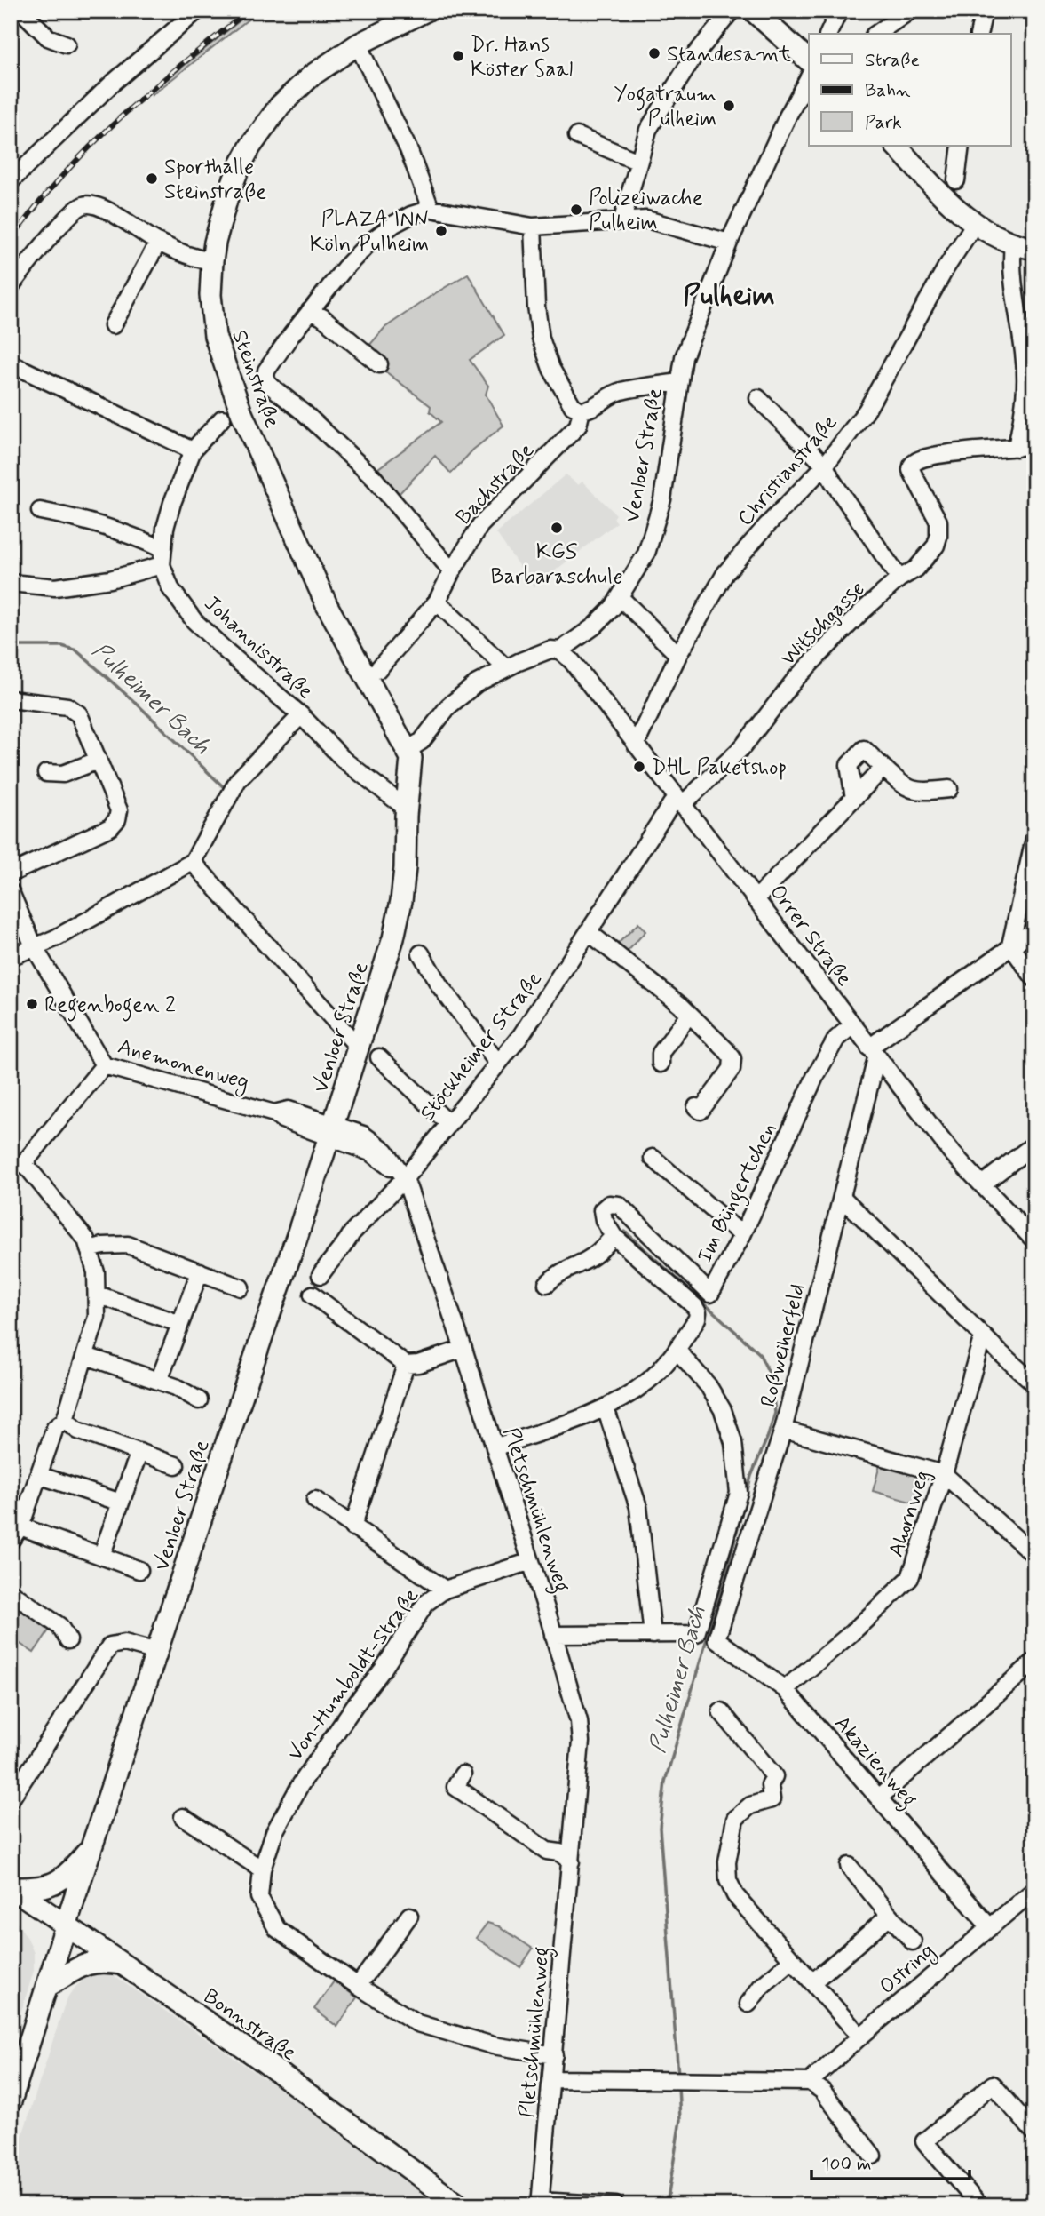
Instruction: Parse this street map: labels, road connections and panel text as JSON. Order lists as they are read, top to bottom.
{
  "streets": {
    "main road": ["Steinstraße", "Venloer Straße", "Bonnstraße"],
    "street": [
      "Christianstraße",
      "Bachstraße",
      "Witschgasse",
      "Johannisstraße",
      "Orrer Straße",
      "Stöckheimer Straße",
      "Anemonenweg",
      "Im Büngertchen",
      "Roßweiherfeld",
      "Pletschmühlenweg",
      "Ahornweg",
      "Von-Humboldt-Straße",
      "Akazienweg",
      "Ostring"
    ]
  },
  "crossings": [
    ["Steinstraße", "Venloer Straße"],
    ["Venloer Straße", "Johannisstraße"],
    ["Venloer Straße", "Orrer Straße"],
    ["Venloer Straße", "Anemonenweg"],
    ["Venloer Straße", "Bonnstraße"],
    ["Christianstraße", "Orrer Straße"],
    ["Witschgasse", "Orrer Straße"],
    ["Witschgasse", "Stöckheimer Straße"],
    ["Orrer Straße", "Stöckheimer Straße"],
    ["Orrer Straße", "Im Büngertchen"],
    ["Orrer Straße", "Roßweiherfeld"],
    ["Stöckheimer Straße", "Pletschmühlenweg"],
    ["Im Büngertchen", "Pletschmühlenweg"],
    ["Roßweiherfeld", "Akazienweg"],
    ["Pletschmühlenweg", "Von-Humboldt-Straße"],
    ["Ahornweg", "Akazienweg"],
    ["Akazienweg", "Ostring"]
  ],
  "districts": ["Pulheim"],
  "water": ["Pulheimer Bach"],
  "places": [
    "Standesamt",
    "Dr. Hans Köster Saal",
    "Yogatraum Pulheim",
    "Sporthalle Steinstraße",
    "Polizeiwache Pulheim",
    "PLAZA INN Köln Pulheim",
    "KGS Barbaraschule",
    "DHL Paketshop",
    "Regenbogen 2"
  ],
  "legend": ["Straße", "Bahn", "Park"],
  "scale_bar": "100 m"
}
